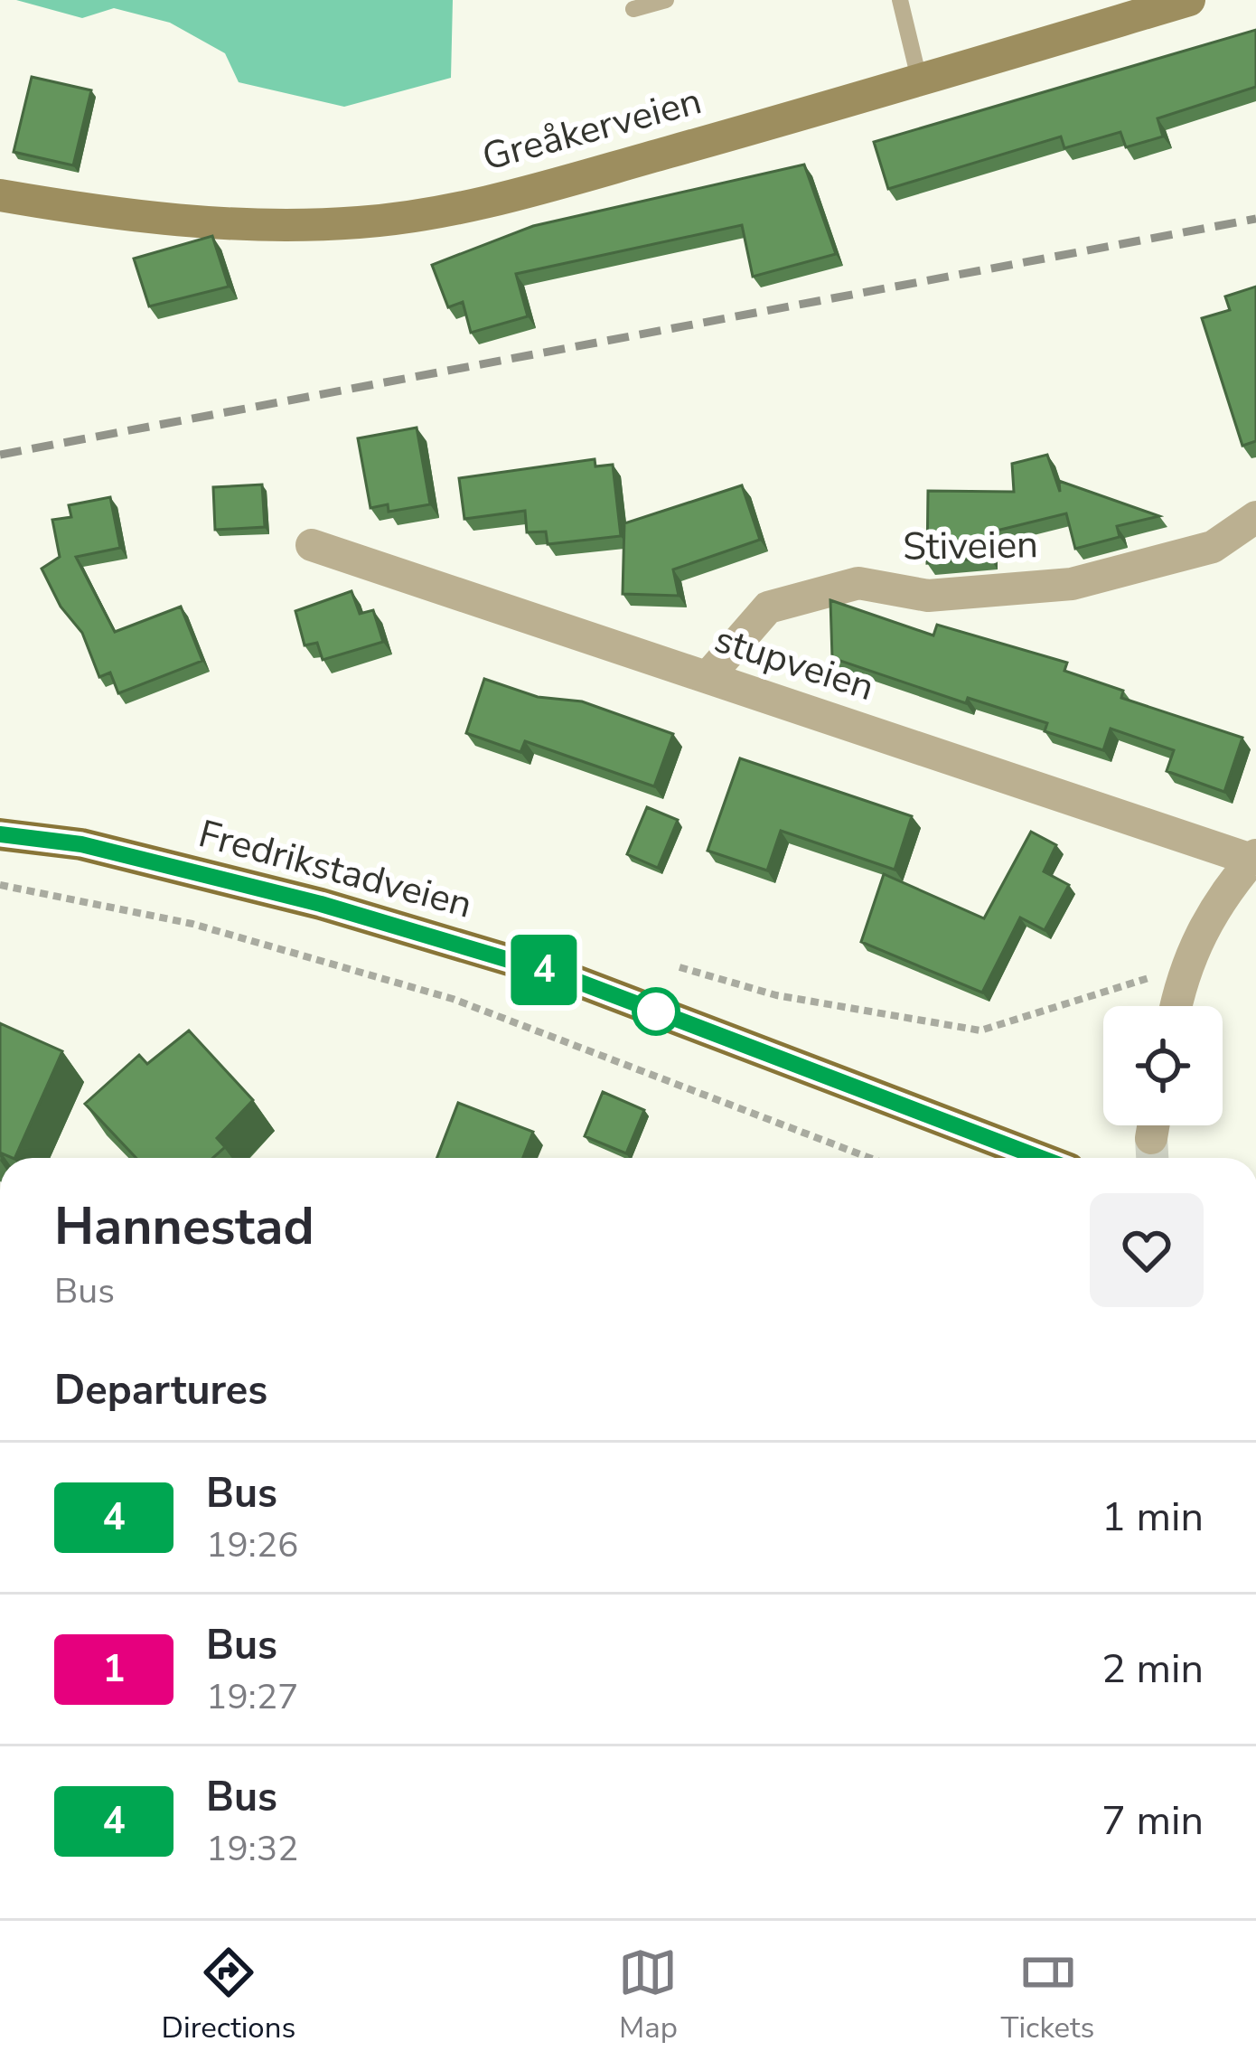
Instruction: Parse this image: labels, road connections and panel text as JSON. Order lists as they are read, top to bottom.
{
  "streets": {
    "main road": ["Greåkerveien", "Fredrikstadveien"],
    "street": ["Stiveien", "stupveien"]
  },
  "crossings": [
    ["Stiveien", "stupveien"]
  ],
  "lines": ["bus line 4"],
  "page": {
    "on_map": "4",
    "heading": [
      ["Hannestad", "Bus"],
      "Departures"
    ],
    "list": [
      {
        "mark": "4",
        "name": "Bus",
        "note": "19:26",
        "value": "1 min"
      },
      {
        "mark": "1",
        "name": "Bus",
        "note": "19:27",
        "value": "2 min"
      },
      {
        "mark": "4",
        "name": "Bus",
        "note": "19:32",
        "value": "7 min"
      }
    ],
    "tabs": ["Directions", "Map", "Tickets"]
  }
}
